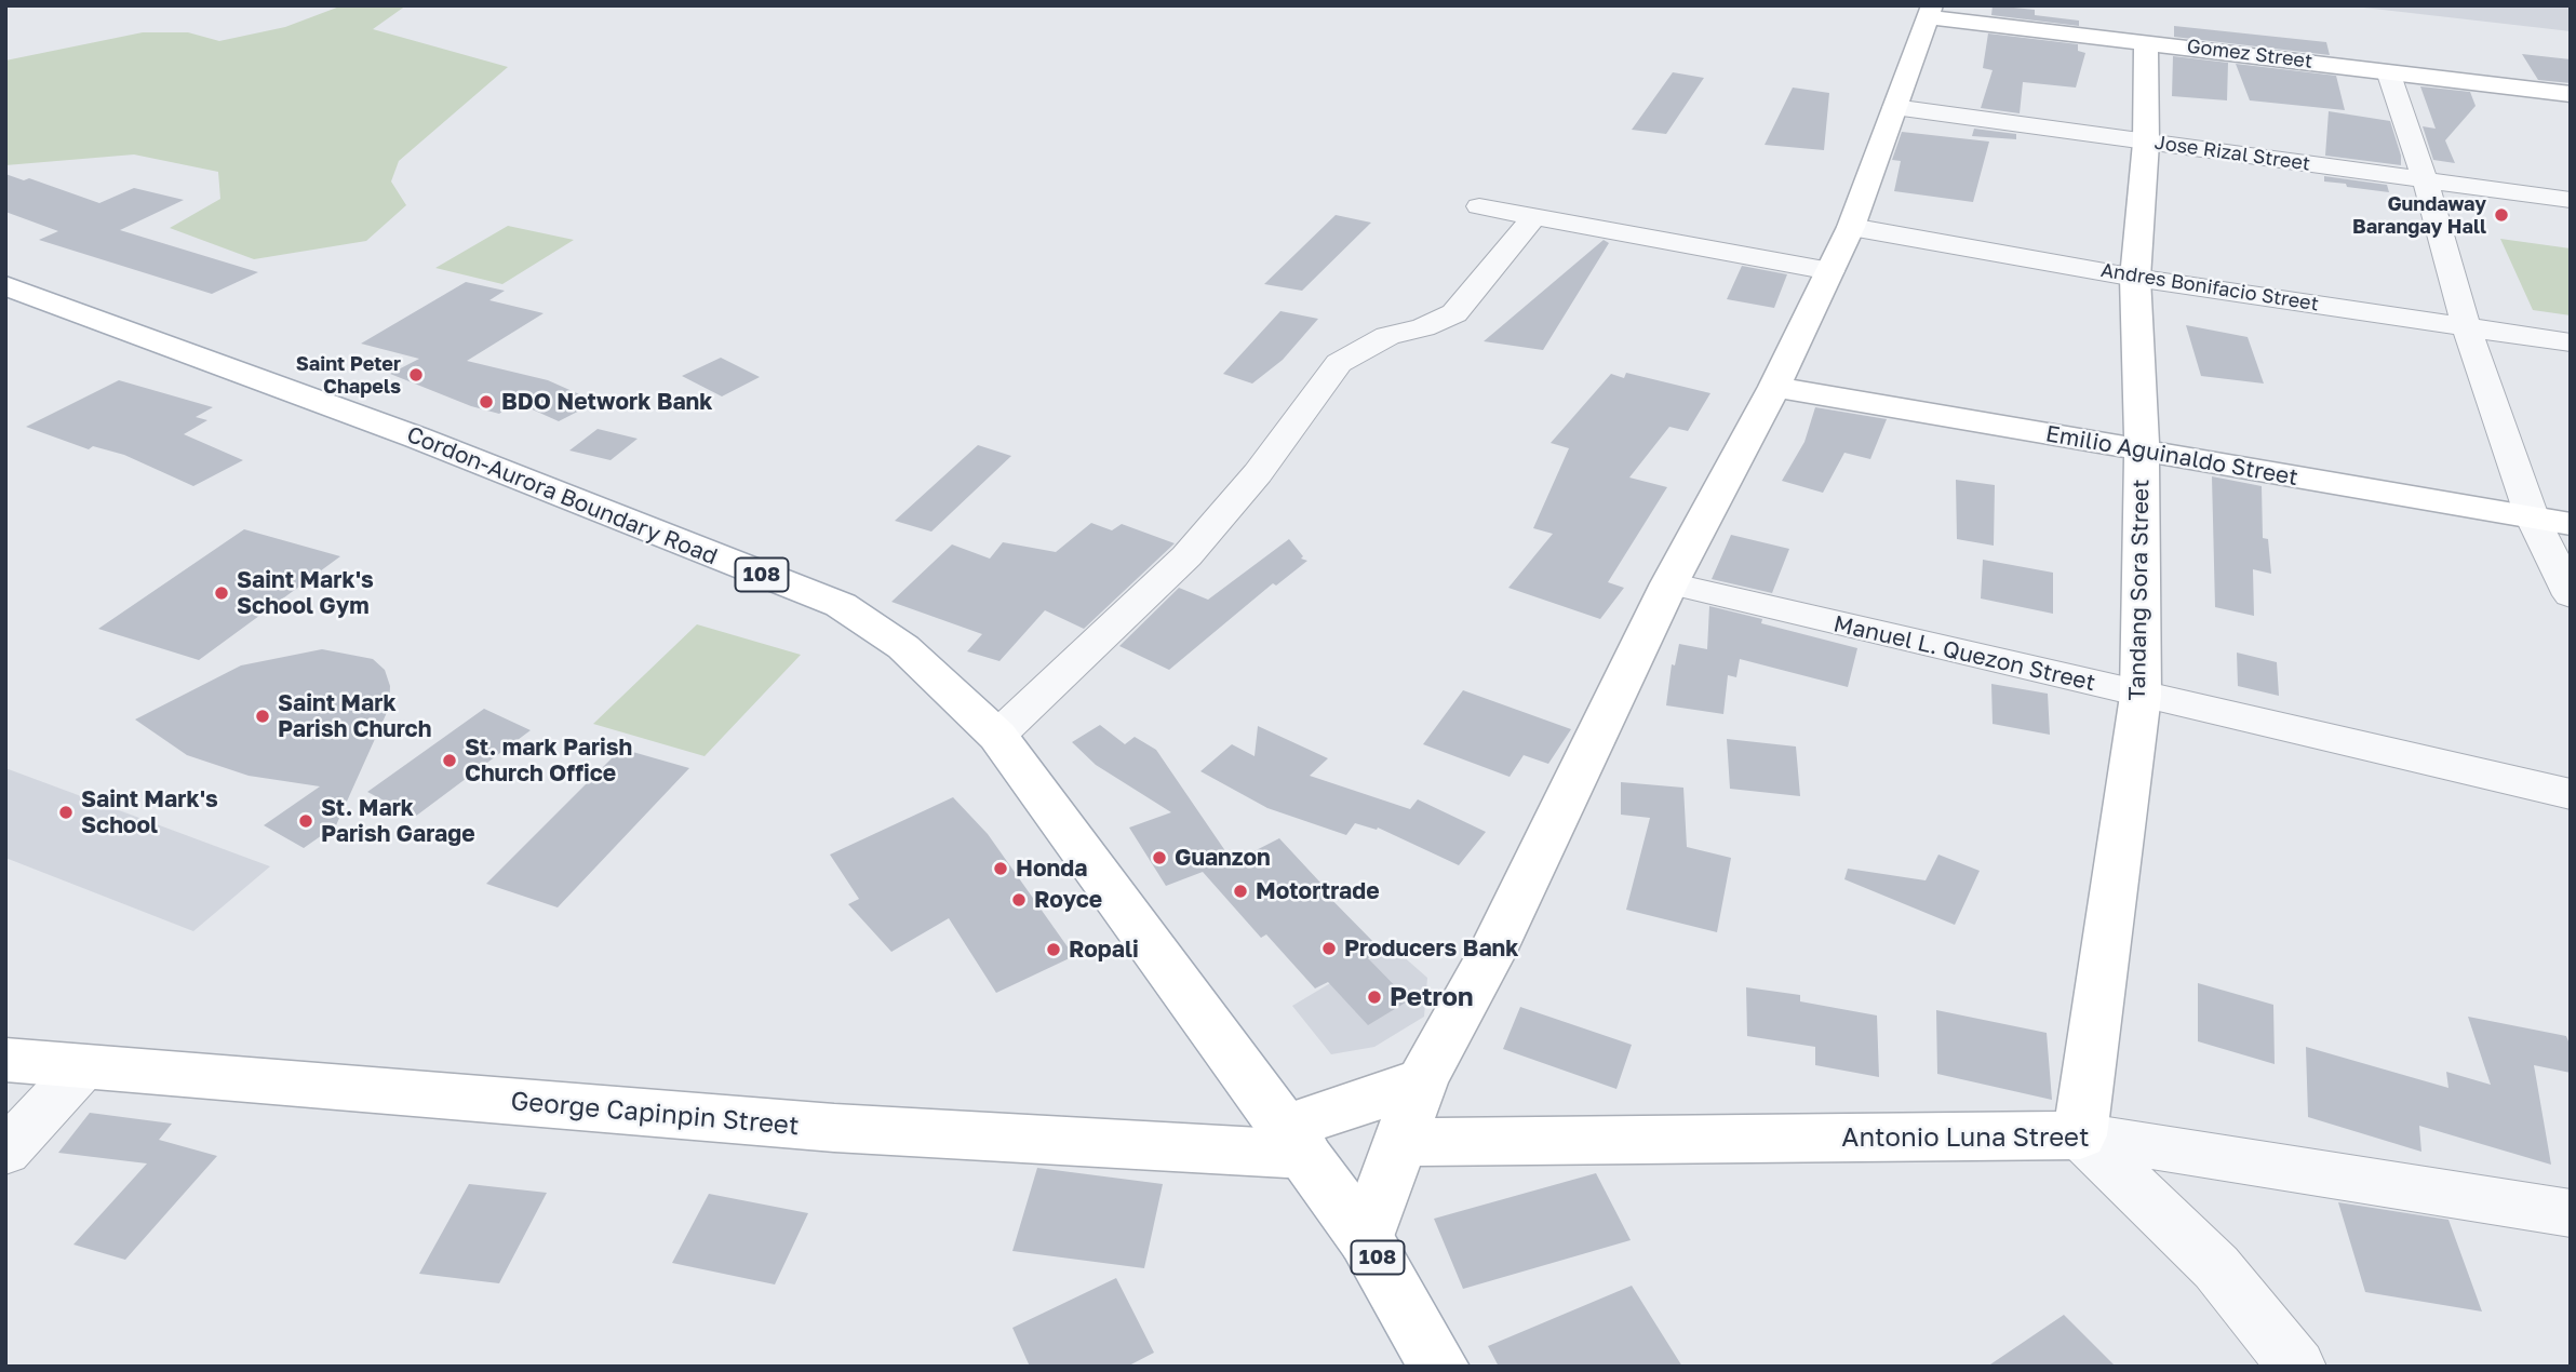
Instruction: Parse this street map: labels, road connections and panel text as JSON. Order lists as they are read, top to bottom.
{
  "streets": {
    "street": [
      "Gomez Street",
      "Jose Rizal Street",
      "Andres Bonifacio Street",
      "Emilio Aguinaldo Street",
      "Cordon-Aurora Boundary Road",
      "108",
      "Tandang Sora Street",
      "Manuel L. Quezon Street",
      "George Capinpin Street",
      "Antonio Luna Street"
    ]
  },
  "crossings": [
    ["Gomez Street", "Tandang Sora Street"],
    ["Jose Rizal Street", "Tandang Sora Street"],
    ["Andres Bonifacio Street", "Tandang Sora Street"],
    ["Emilio Aguinaldo Street", "Tandang Sora Street"],
    ["Cordon-Aurora Boundary Road", "George Capinpin Street"],
    ["Tandang Sora Street", "Manuel L. Quezon Street"],
    ["Tandang Sora Street", "Antonio Luna Street"]
  ],
  "places": [
    "Gundaway Barangay Hall",
    "Saint Peter Chapels",
    "BDO Network Bank",
    "Saint Mark's School Gym",
    "Saint Mark Parish Church",
    "St. mark Parish Church Office",
    "Saint Mark's School",
    "St. Mark Parish Garage",
    "Guanzon",
    "Honda",
    "Motortrade",
    "Royce",
    "Producers Bank",
    "Ropali",
    "Petron"
  ]
}
